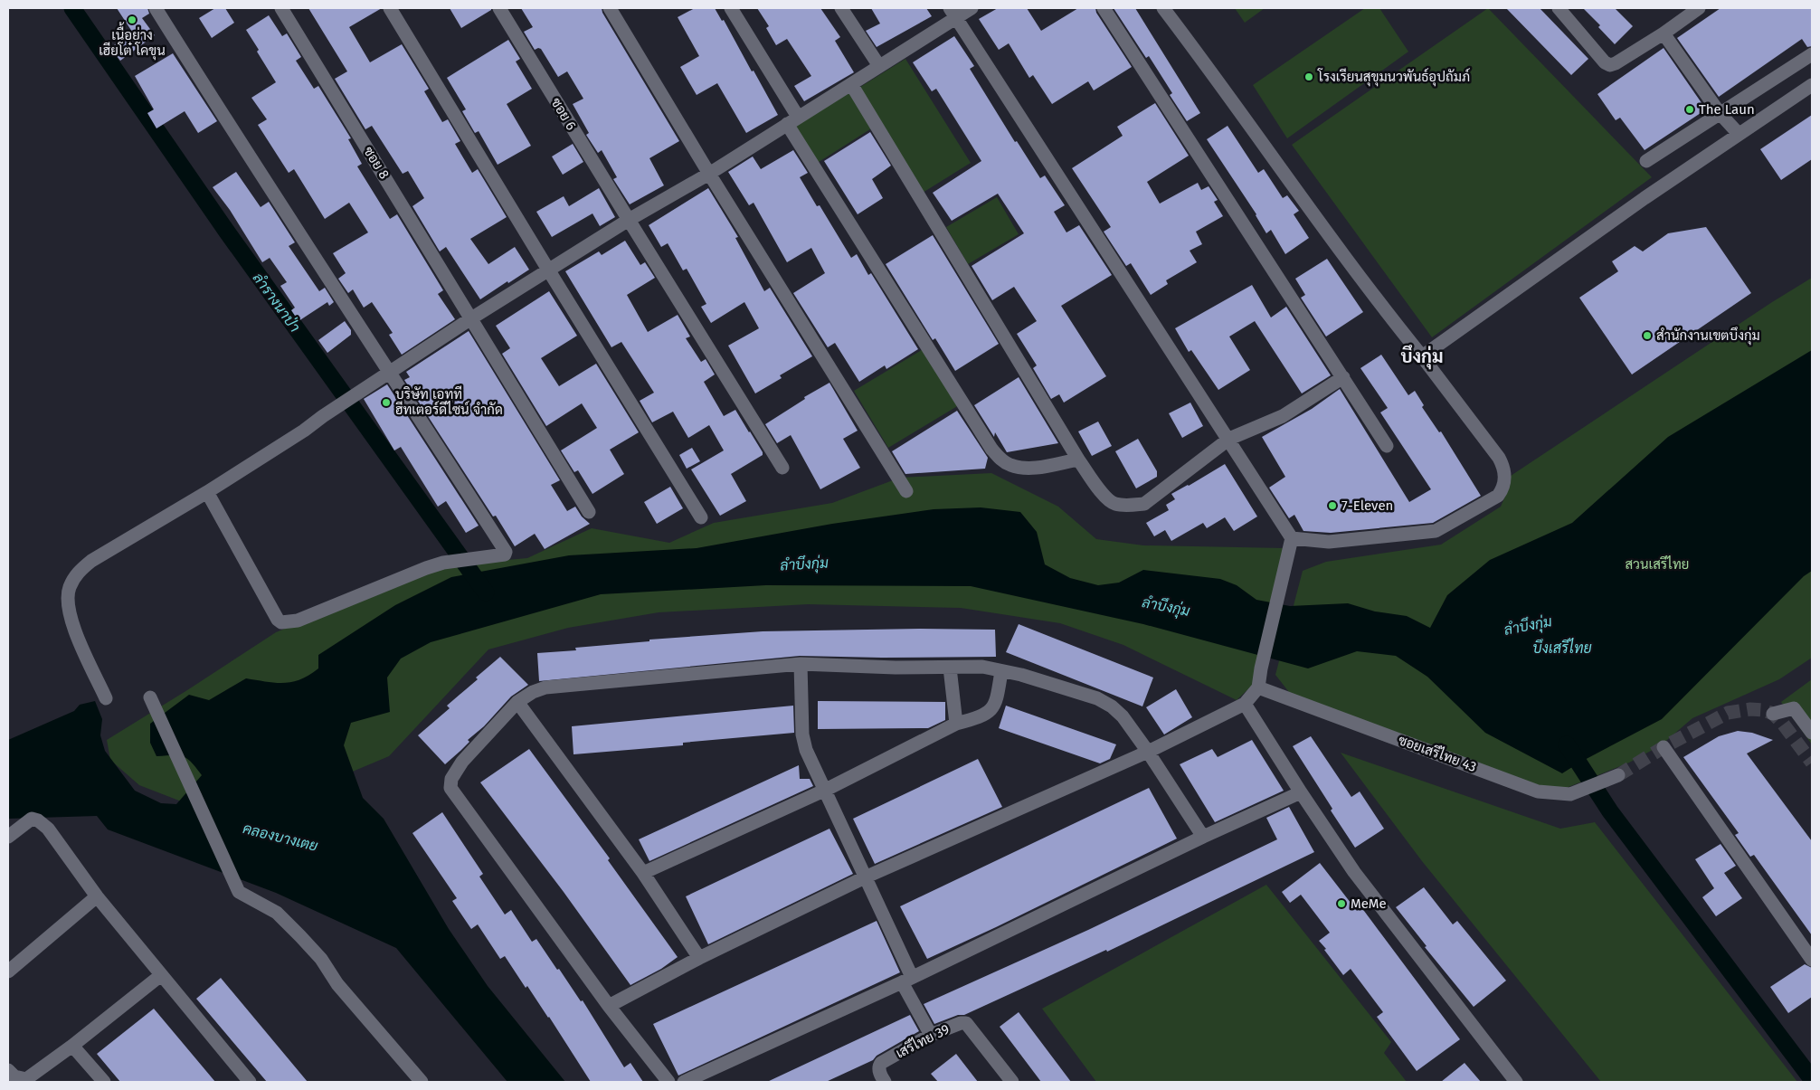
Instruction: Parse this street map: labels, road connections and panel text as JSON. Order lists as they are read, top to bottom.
{
  "streets": {
    "street": [
      "ซอย 6",
      "ซอย 8",
      "ซอยเสรีไทย 43",
      "เสรีไทย 39"
    ]
  },
  "districts": ["บึงกุ่ม"],
  "water": [
    "ลำรางนาป่า",
    "ลำบึงกุ่ม",
    "บึงเสรีไทย",
    "คลองบางเตย"
  ],
  "parks": ["สวนเสรีไทย"],
  "places": [
    "เนื้อย่าง เฮียโต๋ โคขุน",
    "โรงเรียนสุขุมนวพันธ์อุปถัมภ์",
    "The Laun",
    "สำนักงานเขตบึงกุ่ม",
    "บริษัท เอทูที ฮีทเตอร์ดีไซน์ จำกัด",
    "7-Eleven",
    "MeMe"
  ]
}
